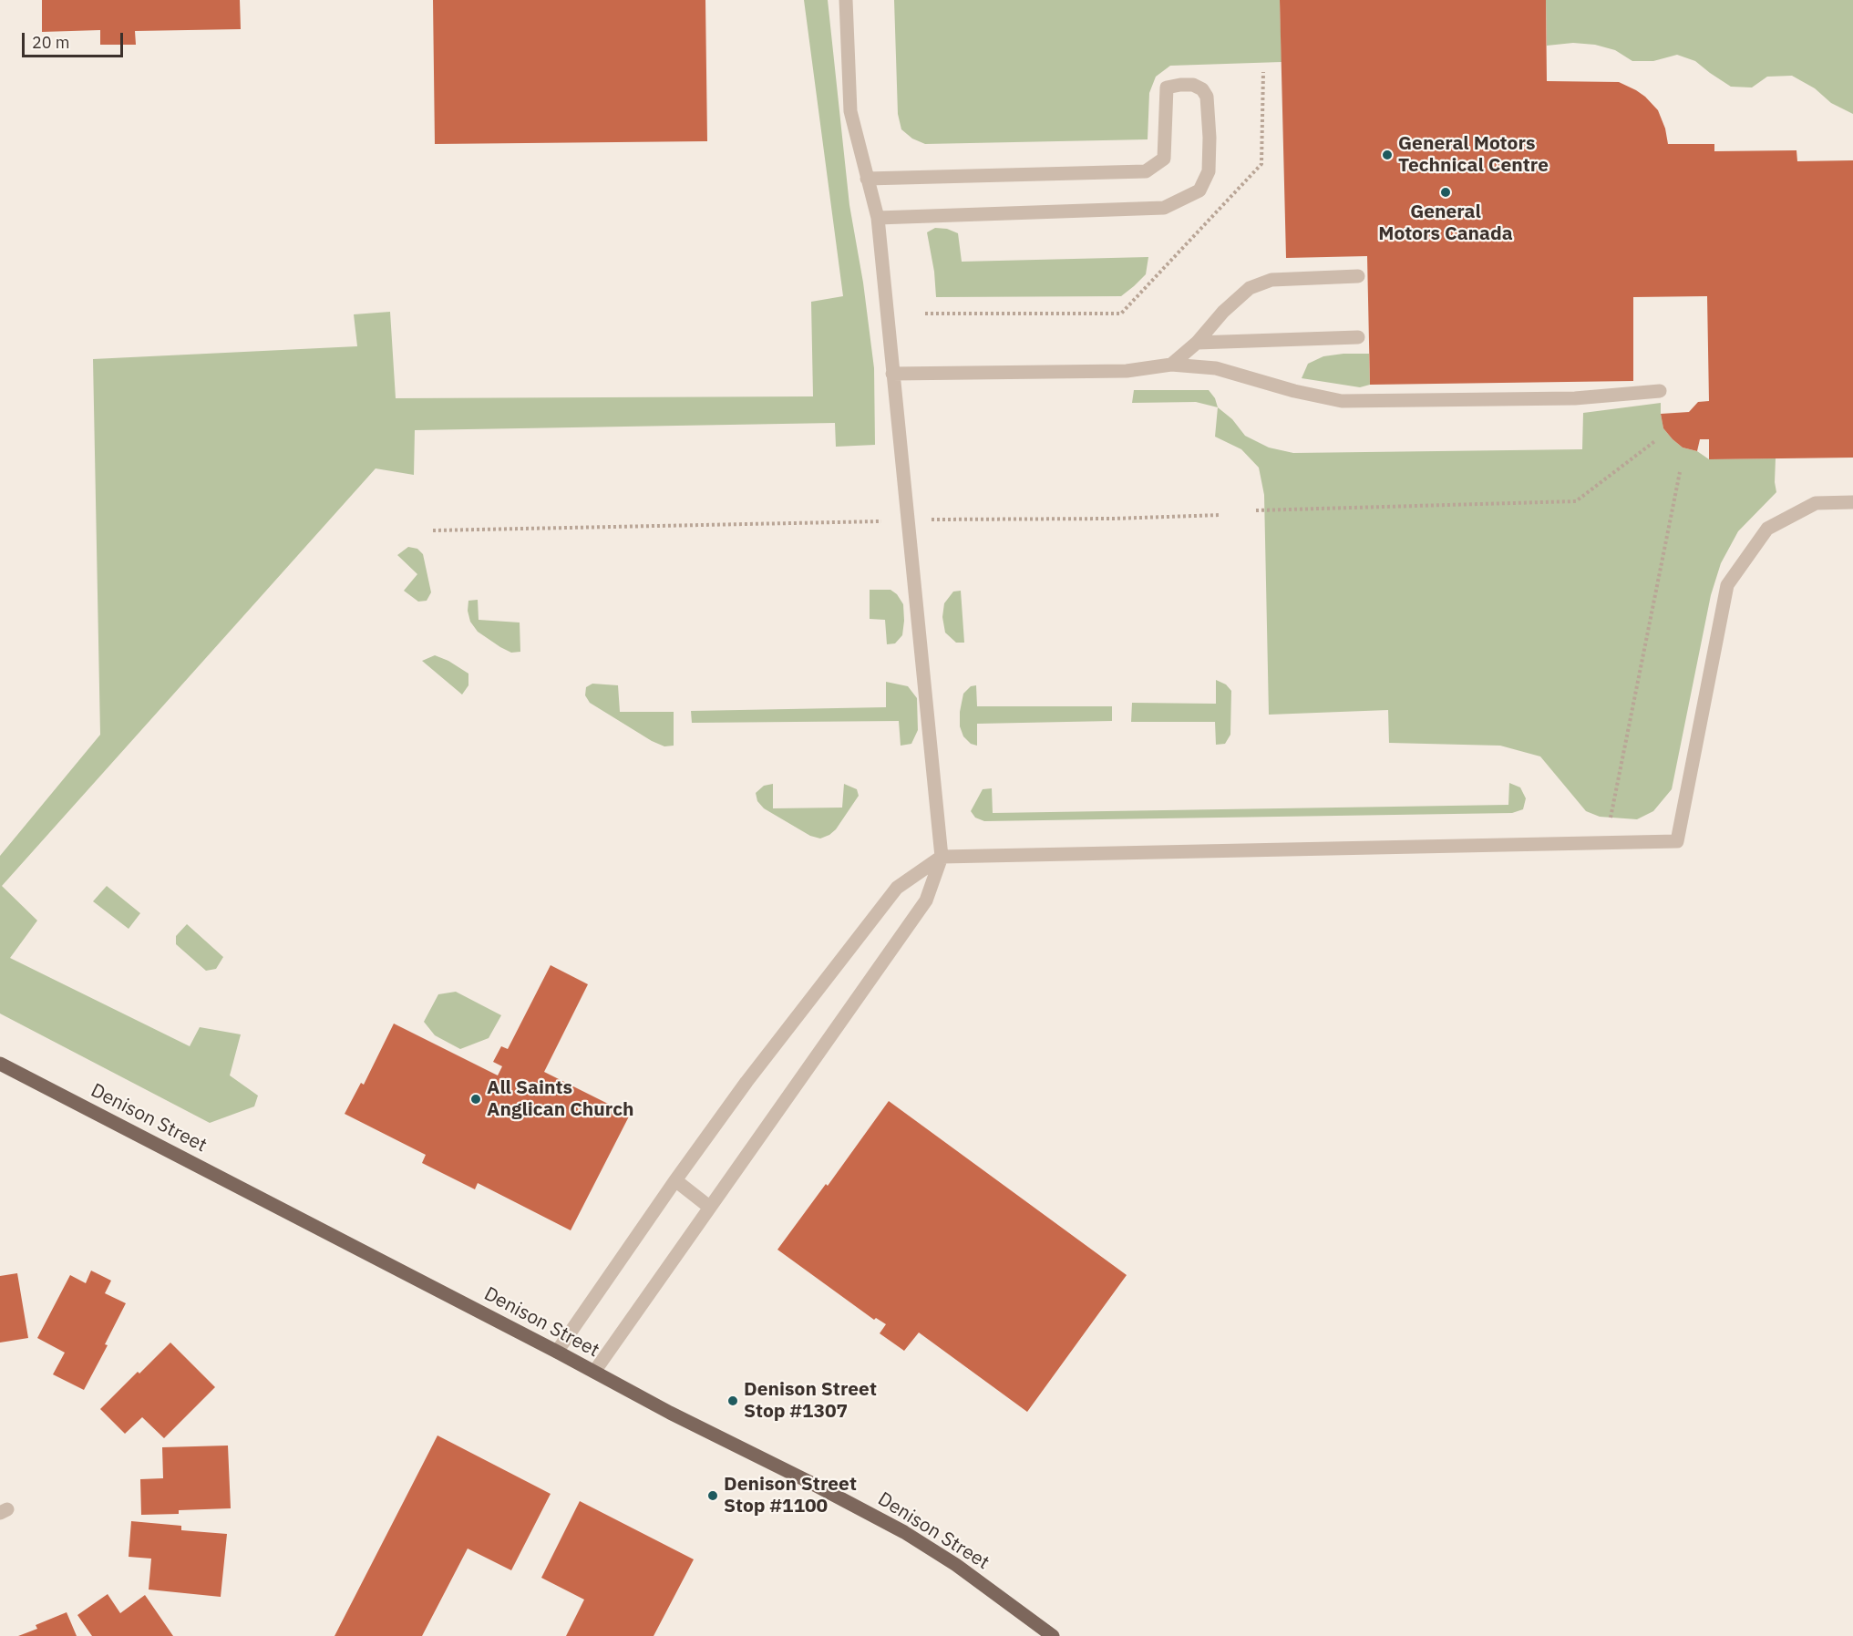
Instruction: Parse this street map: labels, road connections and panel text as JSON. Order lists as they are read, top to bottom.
{
  "streets": {
    "main road": ["Denison Street"]
  },
  "places": [
    "General Motors Technical Centre",
    "General Motors Canada",
    "All Saints Anglican Church",
    "Denison Street Stop #1307",
    "Denison Street Stop #1100"
  ],
  "scale_bar": "20 m"
}
